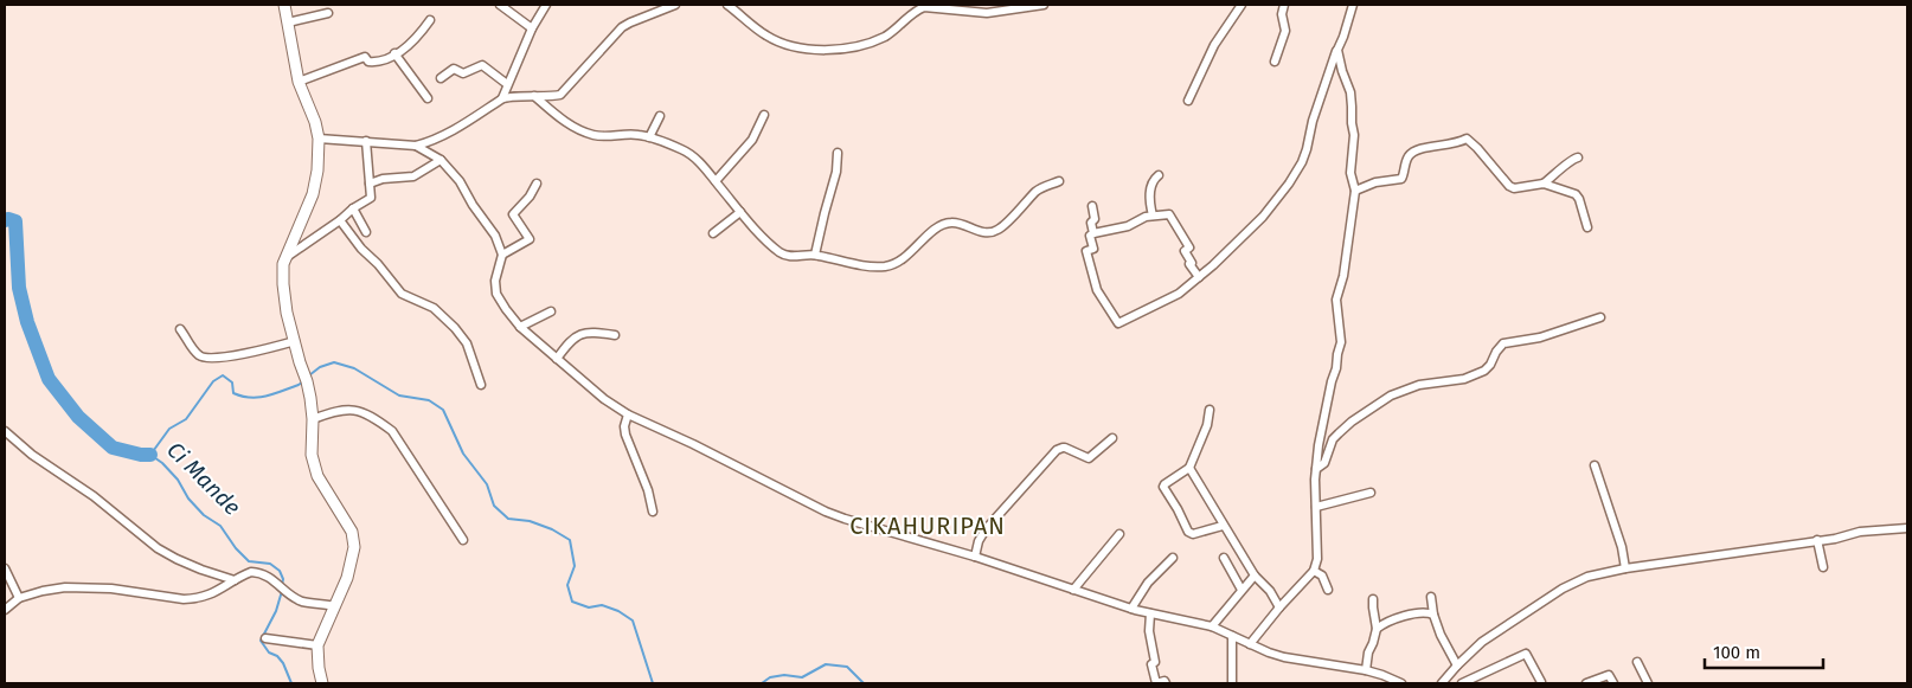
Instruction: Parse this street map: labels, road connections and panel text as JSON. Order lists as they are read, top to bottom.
{
  "districts": ["CIKAHURIPAN"],
  "water": ["Ci Mande"],
  "scale_bar": "100 m"
}
